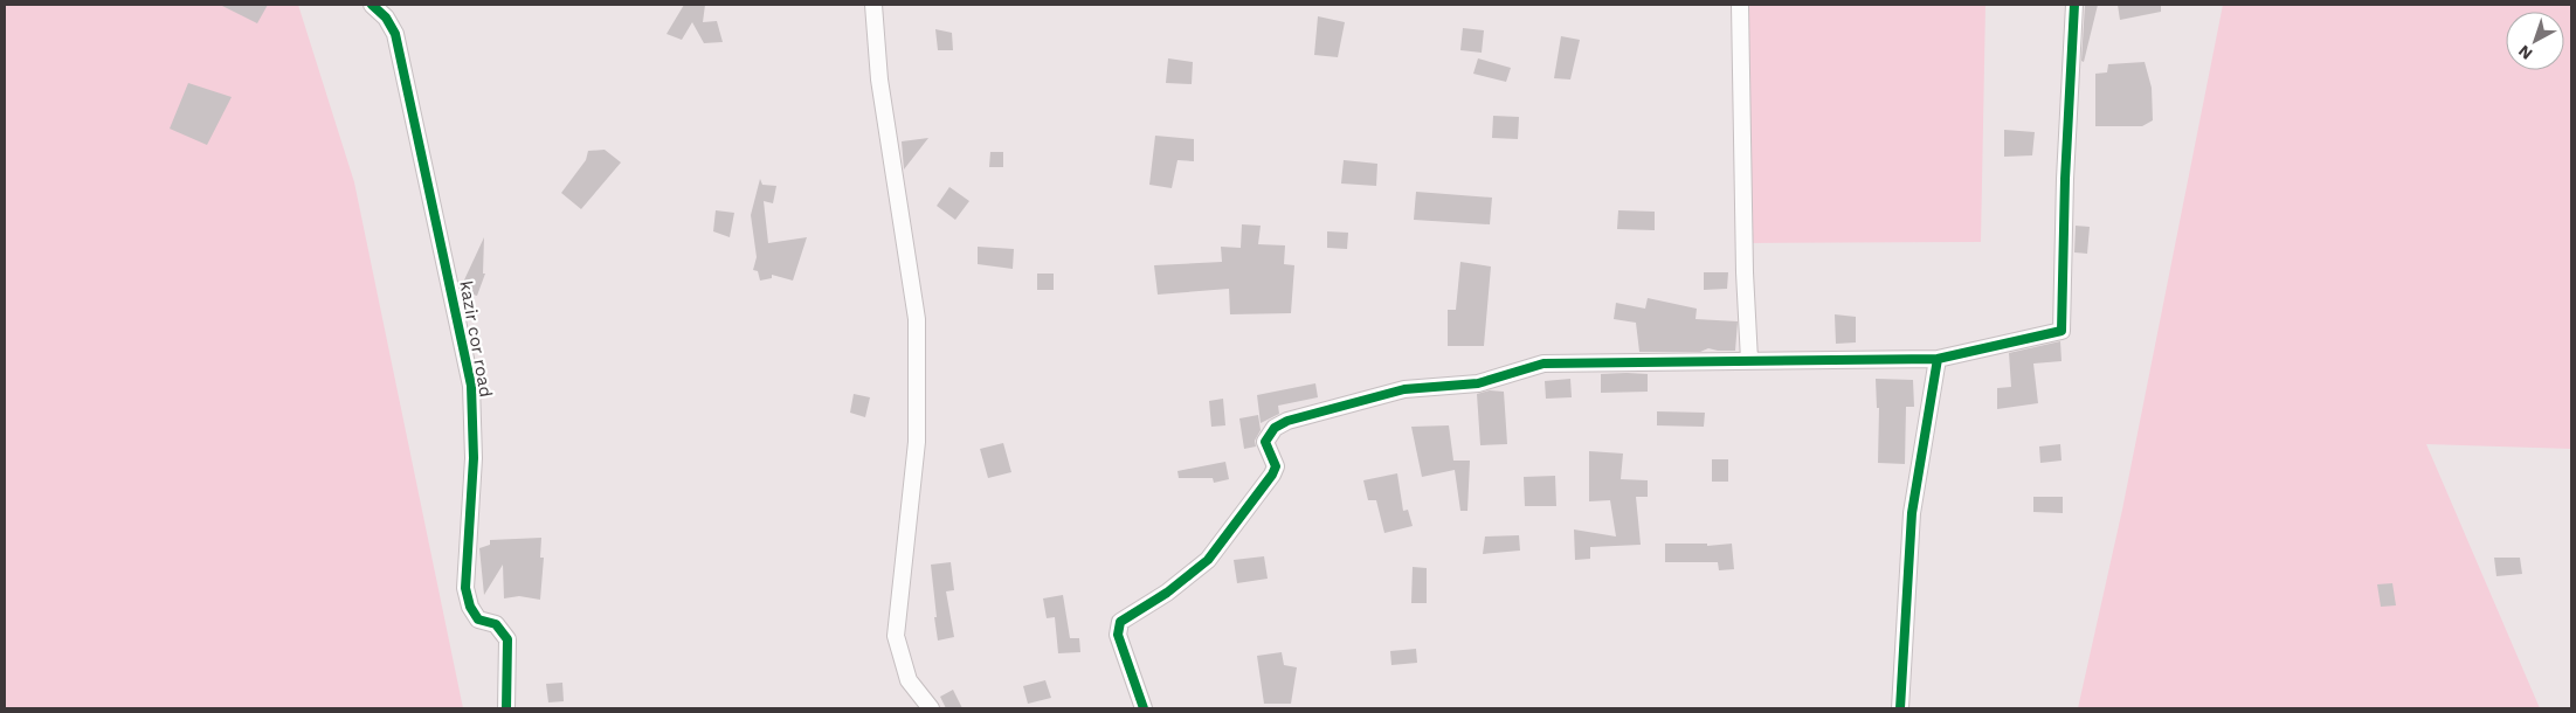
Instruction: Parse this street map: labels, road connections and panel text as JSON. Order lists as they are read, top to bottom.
{
  "streets": {
    "street": ["kazir cor road"]
  },
  "north": "bottom left"
}
